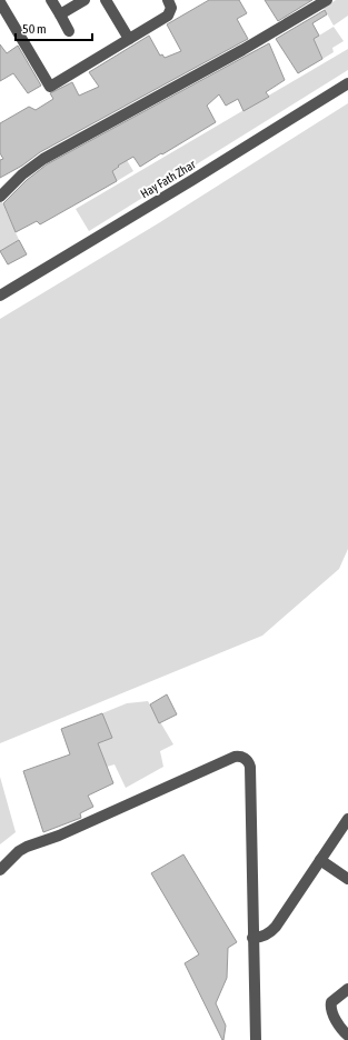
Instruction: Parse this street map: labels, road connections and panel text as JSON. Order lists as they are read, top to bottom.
{
  "streets": {
    "street": ["Hay Fath Zhar"]
  },
  "scale_bar": "50 m"
}
